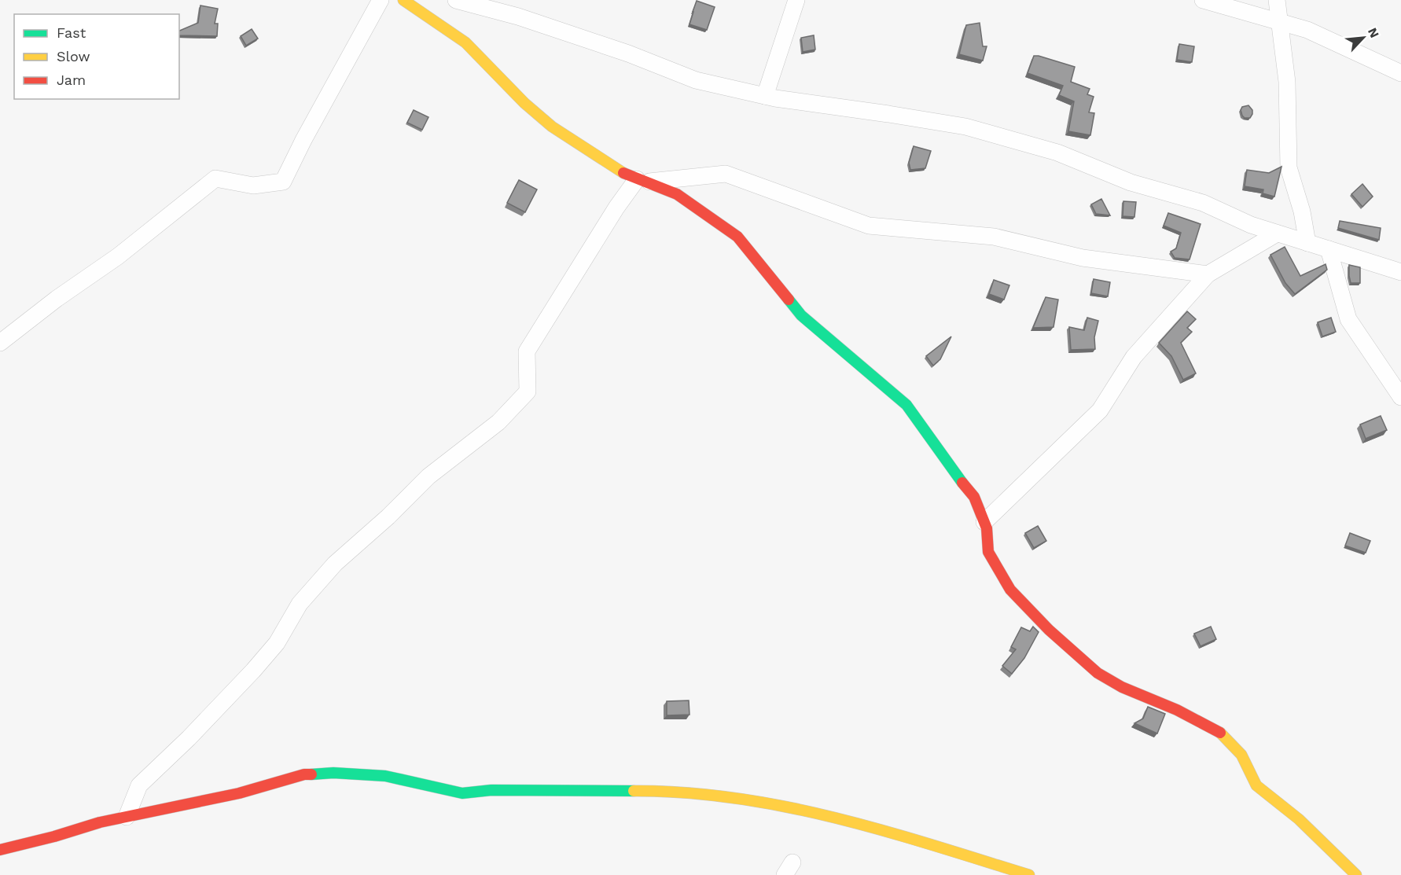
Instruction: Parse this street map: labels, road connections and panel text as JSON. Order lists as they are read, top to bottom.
{
  "legend": ["Fast", "Slow", "Jam"],
  "north": "top right"
}
